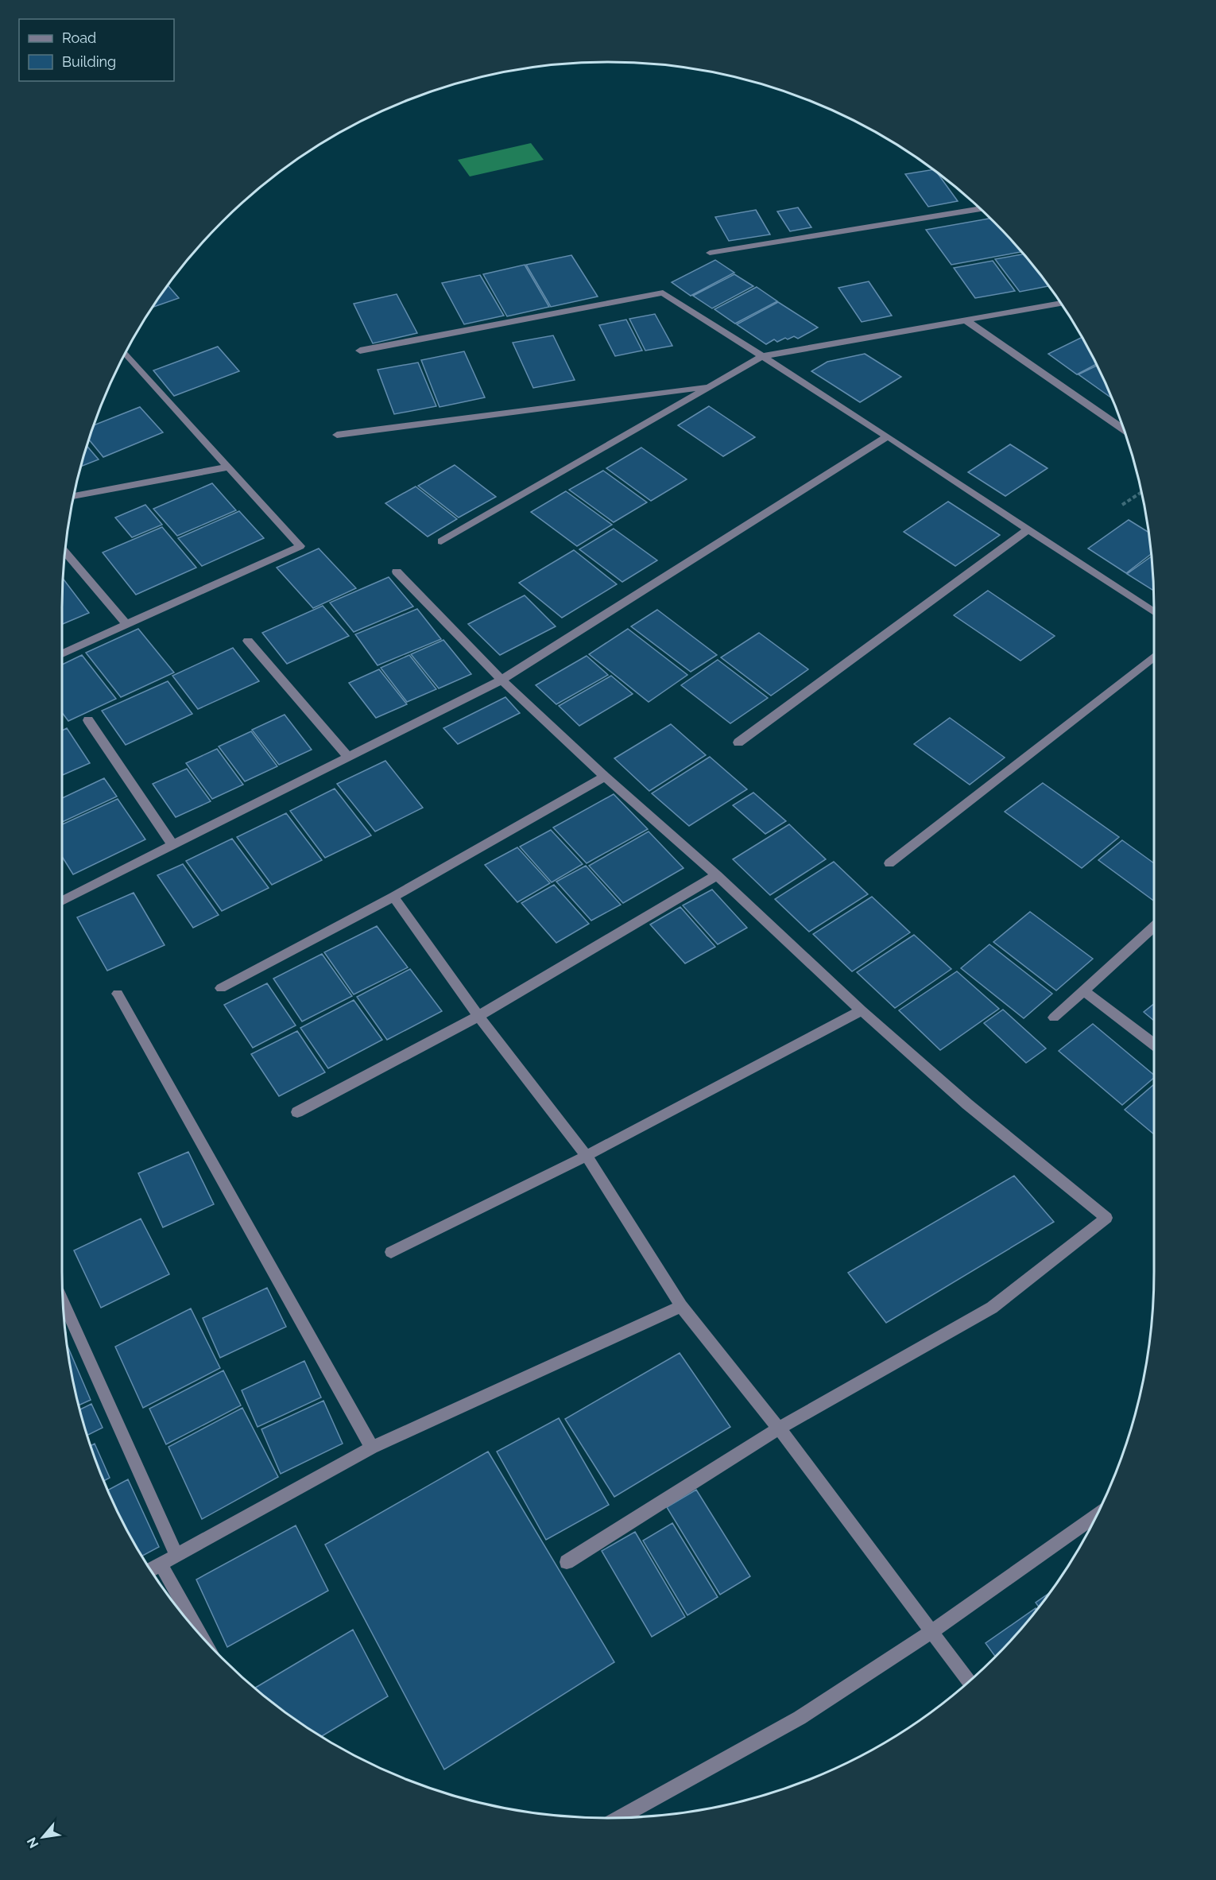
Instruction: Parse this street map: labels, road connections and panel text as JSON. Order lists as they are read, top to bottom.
{
  "legend": ["Road", "Building"],
  "north": "bottom left"
}
